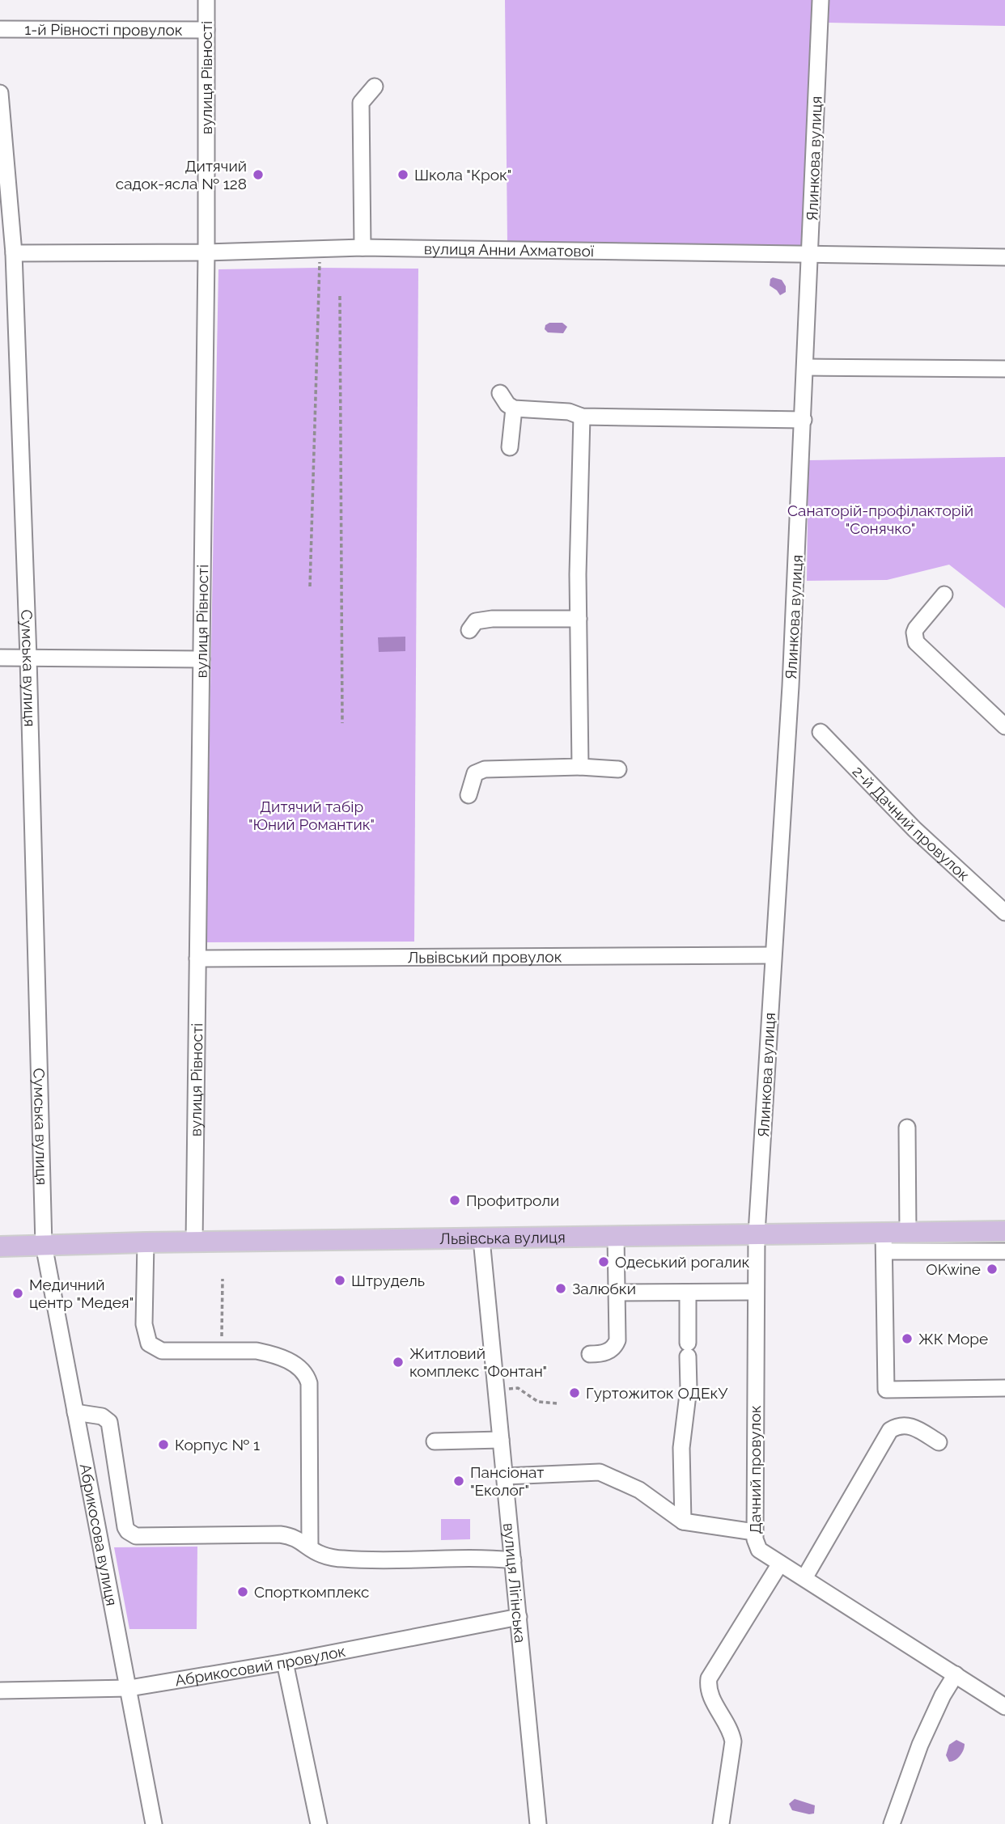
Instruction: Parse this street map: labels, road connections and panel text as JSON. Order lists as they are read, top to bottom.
{
  "streets": {
    "main road": ["Львівська вулиця"],
    "street": [
      "1-й Рівності провулок",
      "вулиця Рівності",
      "Ялинкова вулиця",
      "вулиця Анни Ахматової",
      "Сумська вулиця",
      "2-й Дачний провулок",
      "Львівський провулок",
      "Дачний провулок",
      "Абрикосова вулиця",
      "вулиця Лігінська",
      "Абрикосовий провулок"
    ]
  },
  "crossings": [
    ["1-й Рівності провулок", "вулиця Рівності"],
    ["вулиця Рівності", "вулиця Анни Ахматової"],
    ["вулиця Рівності", "Львівський провулок"],
    ["вулиця Рівності", "Львівська вулиця"],
    ["Ялинкова вулиця", "вулиця Анни Ахматової"],
    ["Ялинкова вулиця", "Львівський провулок"],
    ["Ялинкова вулиця", "Львівська вулиця"],
    ["Ялинкова вулиця", "Дачний провулок"],
    ["вулиця Анни Ахматової", "Сумська вулиця"],
    ["Сумська вулиця", "Львівська вулиця"],
    ["Сумська вулиця", "Абрикосова вулиця"],
    ["Львівська вулиця", "Дачний провулок"],
    ["Львівська вулиця", "Абрикосова вулиця"],
    ["Львівська вулиця", "вулиця Лігінська"],
    ["Абрикосова вулиця", "Абрикосовий провулок"],
    ["вулиця Лігінська", "Абрикосовий провулок"]
  ],
  "parks": ["Санаторій-профілакторій \"Сонячко\"", "Дитячий табір \"Юний Романтик\""],
  "places": [
    "Дитячий садок-ясла № 128",
    "Школа \"Крок\"",
    "Профитроли",
    "Одеський рогалик",
    "OKwine",
    "Штрудель",
    "Залюбки",
    "Медичний центр \"Медея\"",
    "ЖК Море",
    "Житловий комплекс \"Фонтан\"",
    "Гуртожиток ОДЕкУ",
    "Корпус № 1",
    "Пансіонат \"Еколог\"",
    "Спорткомплекс"
  ]
}
